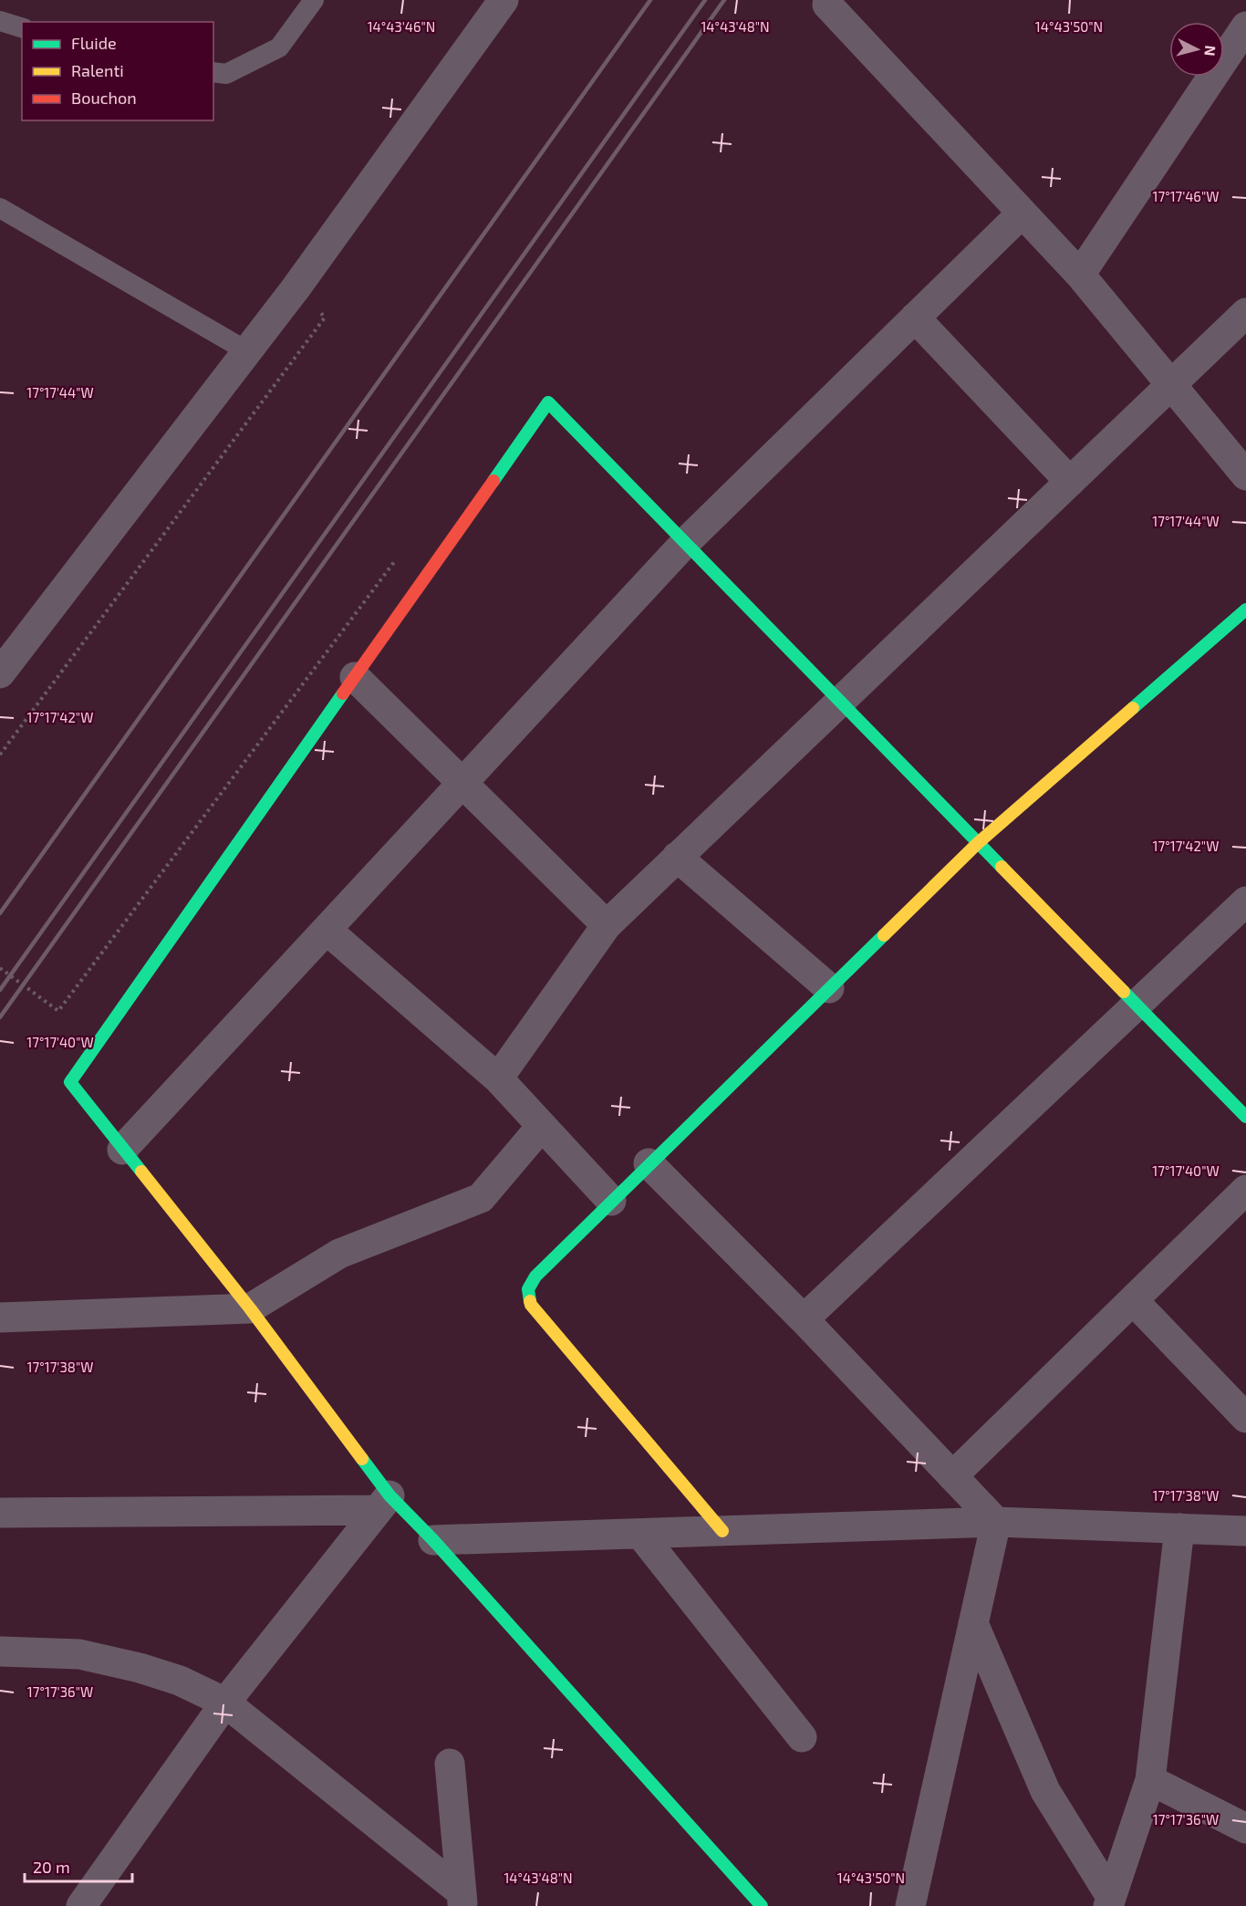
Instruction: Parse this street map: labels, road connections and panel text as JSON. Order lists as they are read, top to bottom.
{
  "legend": ["Fluide", "Ralenti", "Bouchon"],
  "scale_bar": "20 m",
  "north": "right",
  "coordinates": [
    "14°43'46\"N",
    "14°43'48\"N",
    "14°43'50\"N",
    "17°17'46\"W",
    "17°17'44\"W",
    "17°17'42\"W",
    "17°17'40\"W",
    "17°17'38\"W",
    "17°17'36\"W"
  ]
}
